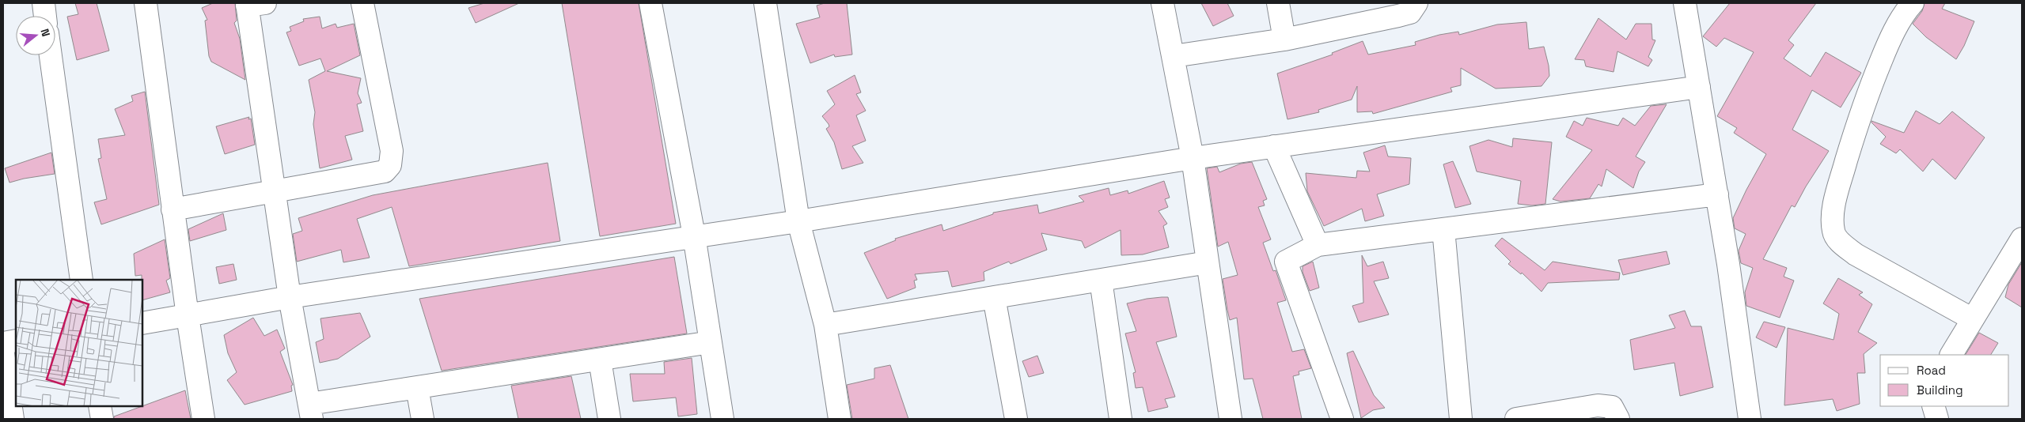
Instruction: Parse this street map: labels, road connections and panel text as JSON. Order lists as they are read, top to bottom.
{
  "legend": ["Road", "Building"],
  "north": "right"
}
